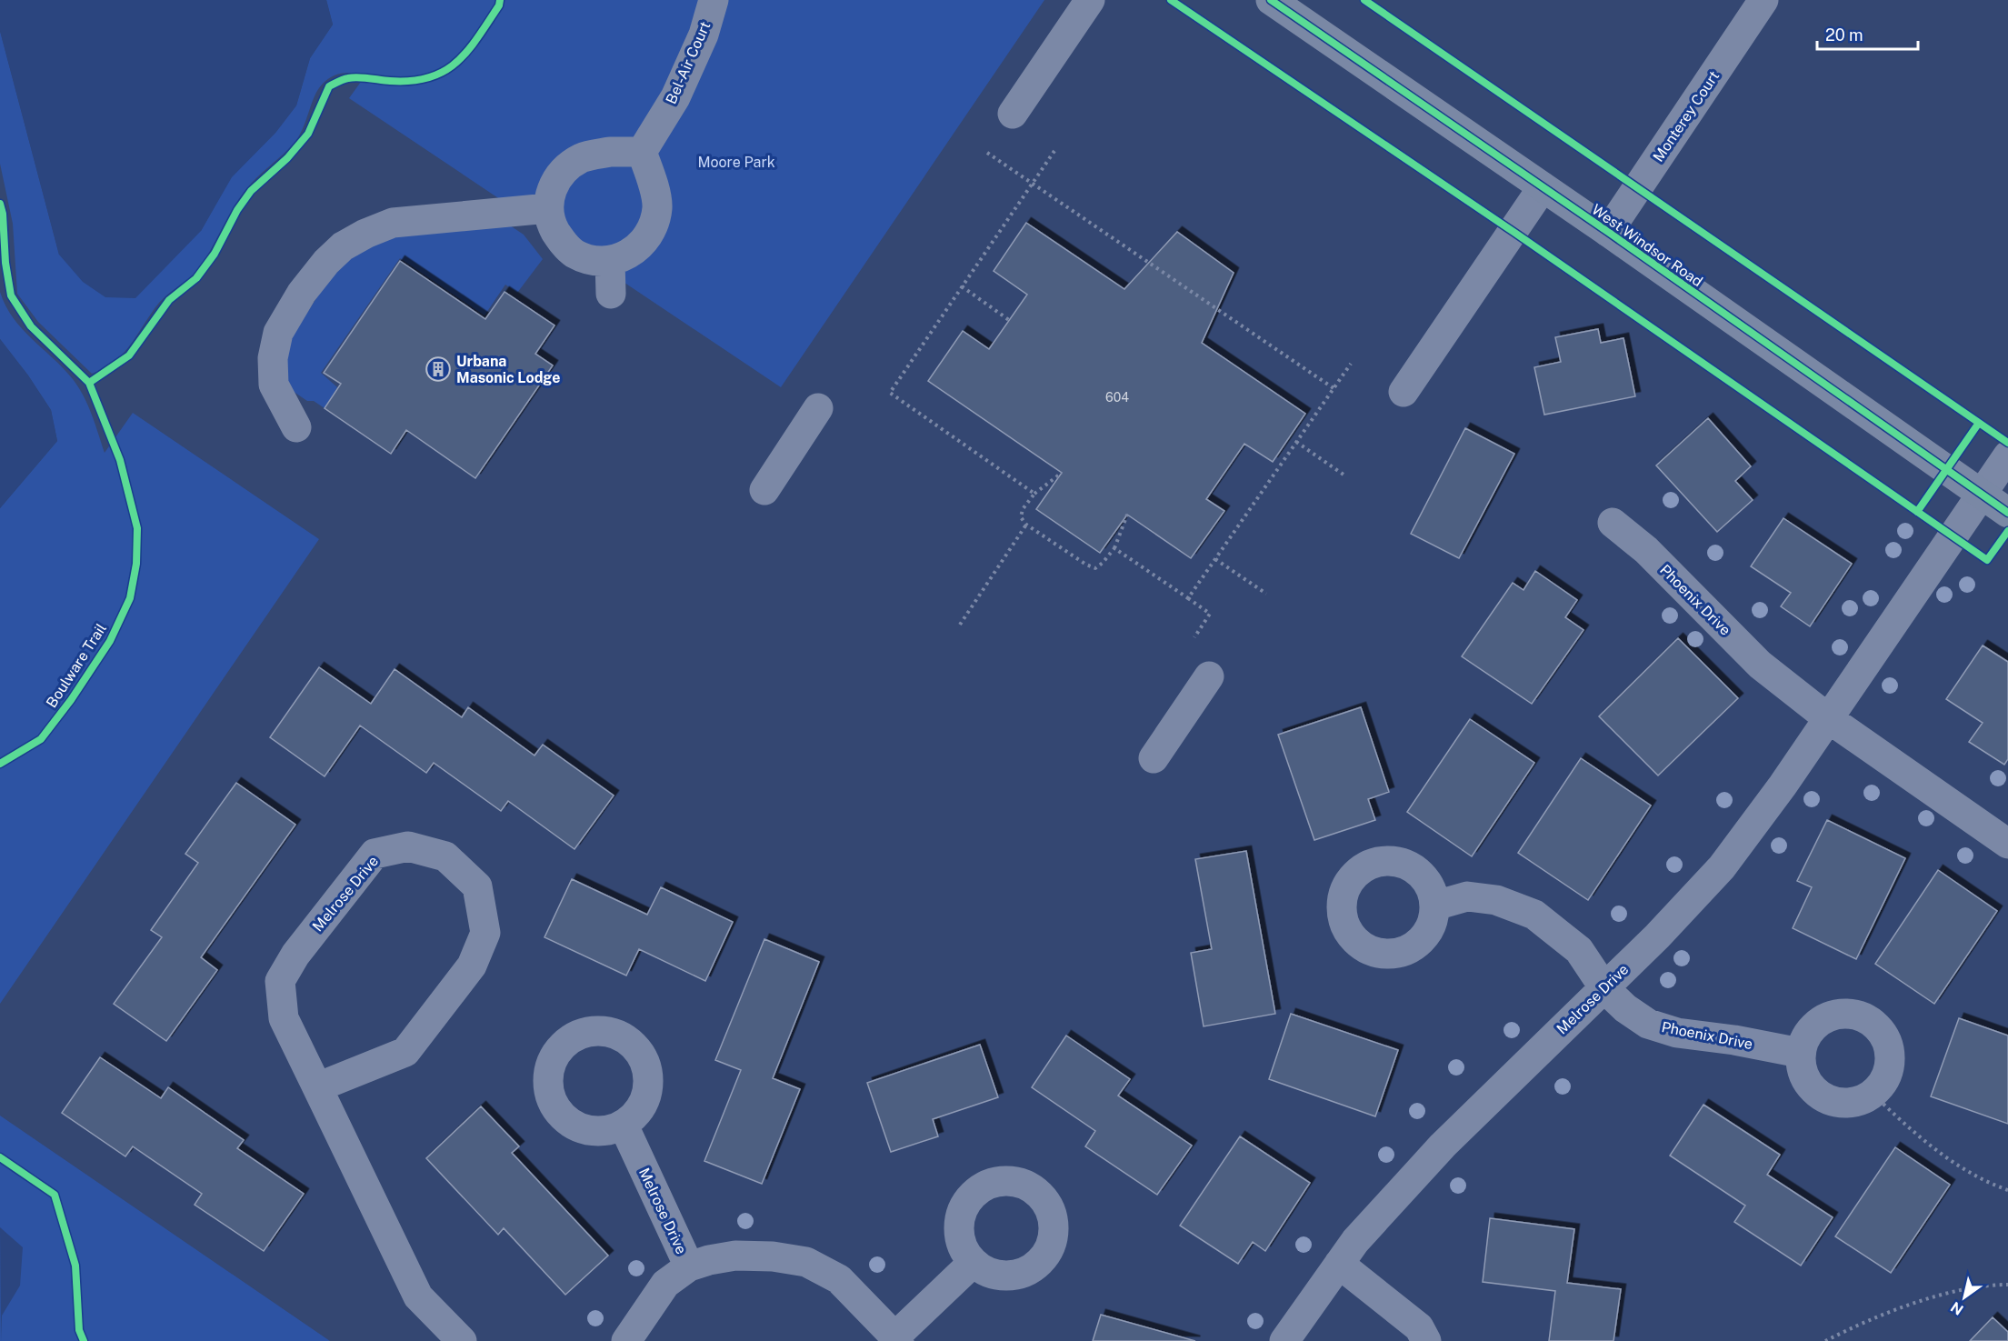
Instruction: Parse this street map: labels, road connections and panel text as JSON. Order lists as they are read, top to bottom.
{
  "streets": {
    "main road": ["West Windsor Road"],
    "street": [
      "Bel-Air Court",
      "Monterey Court",
      "Phoenix Drive",
      "Melrose Drive"
    ],
    "cycle path": ["Boulware Trail"]
  },
  "crossings": [
    ["Monterey Court", "West Windsor Road"],
    ["Phoenix Drive", "Melrose Drive"]
  ],
  "parks": ["Moore Park"],
  "places": {
    "building": ["Urbana Masonic Lodge"]
  },
  "house_numbers": ["604"],
  "scale_bar": "20 m",
  "north": "bottom left"
}
